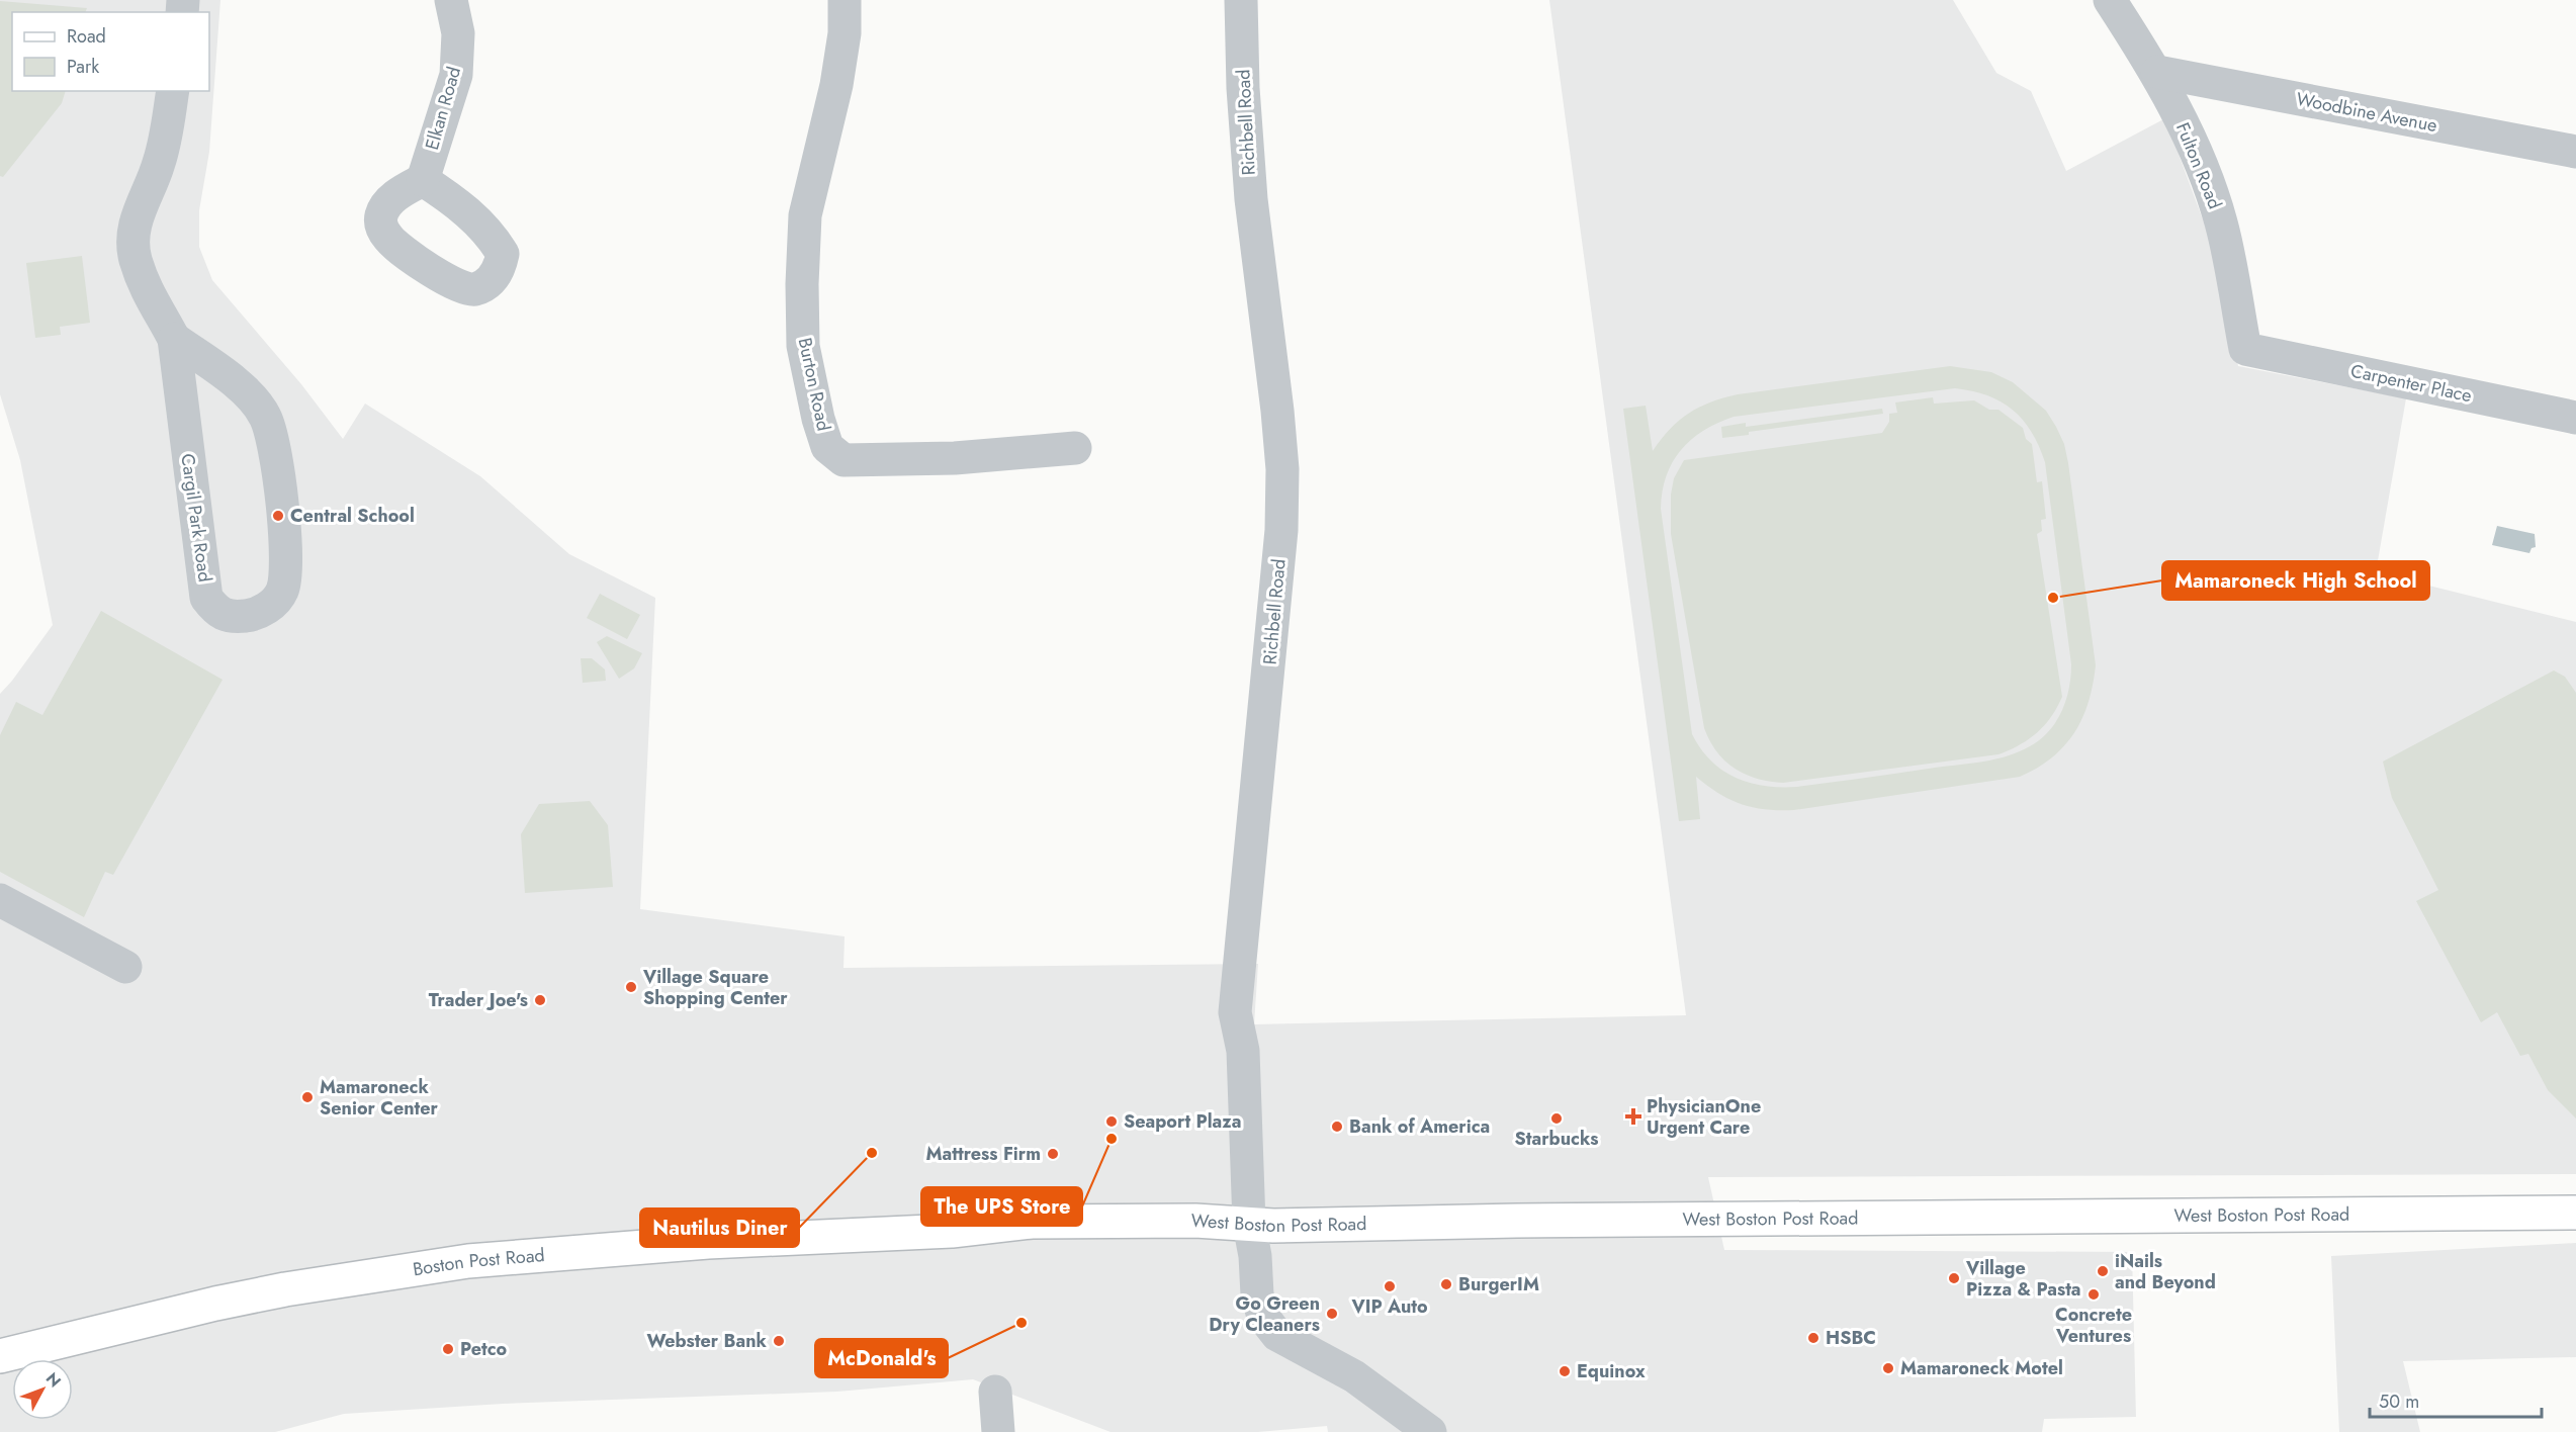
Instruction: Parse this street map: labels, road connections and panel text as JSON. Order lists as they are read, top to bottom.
{
  "streets": {
    "main road": ["West Boston Post Road", "Boston Post Road"],
    "street": [
      "Elkan Road",
      "Woodbine Avenue",
      "Richbell Road",
      "Fulton Road",
      "Carpenter Place",
      "Burton Road",
      "Cargil Park Road"
    ]
  },
  "crossings": [
    ["Woodbine Avenue", "Fulton Road"],
    ["Richbell Road", "West Boston Post Road"],
    ["Fulton Road", "Carpenter Place"],
    ["West Boston Post Road", "Boston Post Road"]
  ],
  "places": {
    "other": [
      "Central School",
      "Mamaroneck High School",
      "Village Square Shopping Center",
      "Trader Joe's",
      "Mamaroneck Senior Center",
      "Starbucks",
      "Seaport Plaza",
      "Bank of America",
      "The UPS Store",
      "Nautilus Diner",
      "Mattress Firm",
      "iNails and Beyond",
      "Village Pizza & Pasta",
      "BurgerIM",
      "VIP Auto",
      "Concrete Ventures",
      "Go Green Dry Cleaners",
      "McDonald's",
      "HSBC",
      "Webster Bank",
      "Petco",
      "Mamaroneck Motel",
      "Equinox"
    ],
    "health": ["PhysicianOne Urgent Care"]
  },
  "legend": ["Road", "Park"],
  "scale_bar": "50 m",
  "north": "top right"
}
